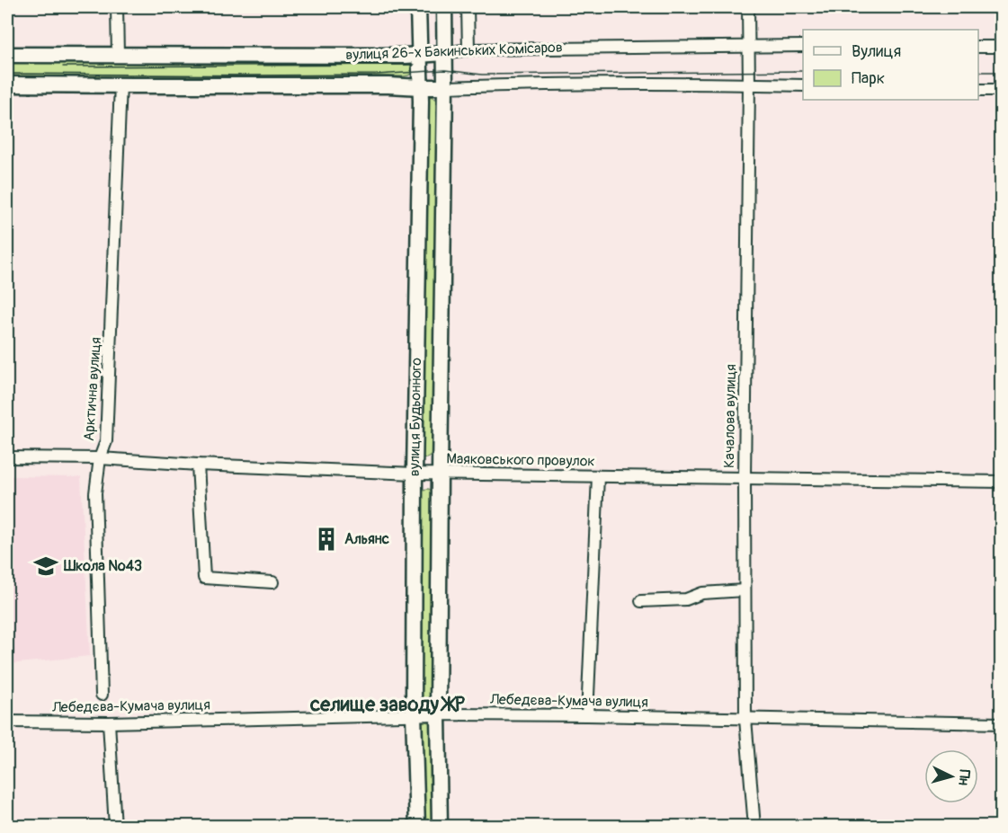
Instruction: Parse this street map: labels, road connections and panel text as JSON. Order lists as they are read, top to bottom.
{
  "streets": {
    "main road": ["вулиця 26-х Бакинських Комісаров", "вулиця Будьонного"],
    "street": [
      "Арктична вулиця",
      "Качалова вулиця",
      "Маяковського провулок",
      "Лебедєва-Кумача вулиця"
    ]
  },
  "crossings": [
    ["вулиця 26-х Бакинських Комісаров", "Арктична вулиця"],
    ["вулиця 26-х Бакинських Комісаров", "вулиця Будьонного"],
    ["вулиця 26-х Бакинських Комісаров", "Качалова вулиця"],
    ["Арктична вулиця", "Маяковського провулок"],
    ["вулиця Будьонного", "Маяковського провулок"],
    ["вулиця Будьонного", "Лебедєва-Кумача вулиця"],
    ["Качалова вулиця", "Маяковського провулок"],
    ["Качалова вулиця", "Лебедєва-Кумача вулиця"]
  ],
  "districts": ["селище заводу ЖР"],
  "places": {
    "building": ["Альянс"],
    "school or university": ["Школа №43"]
  },
  "legend": ["Вулиця", "Парк"],
  "north": "right"
}
